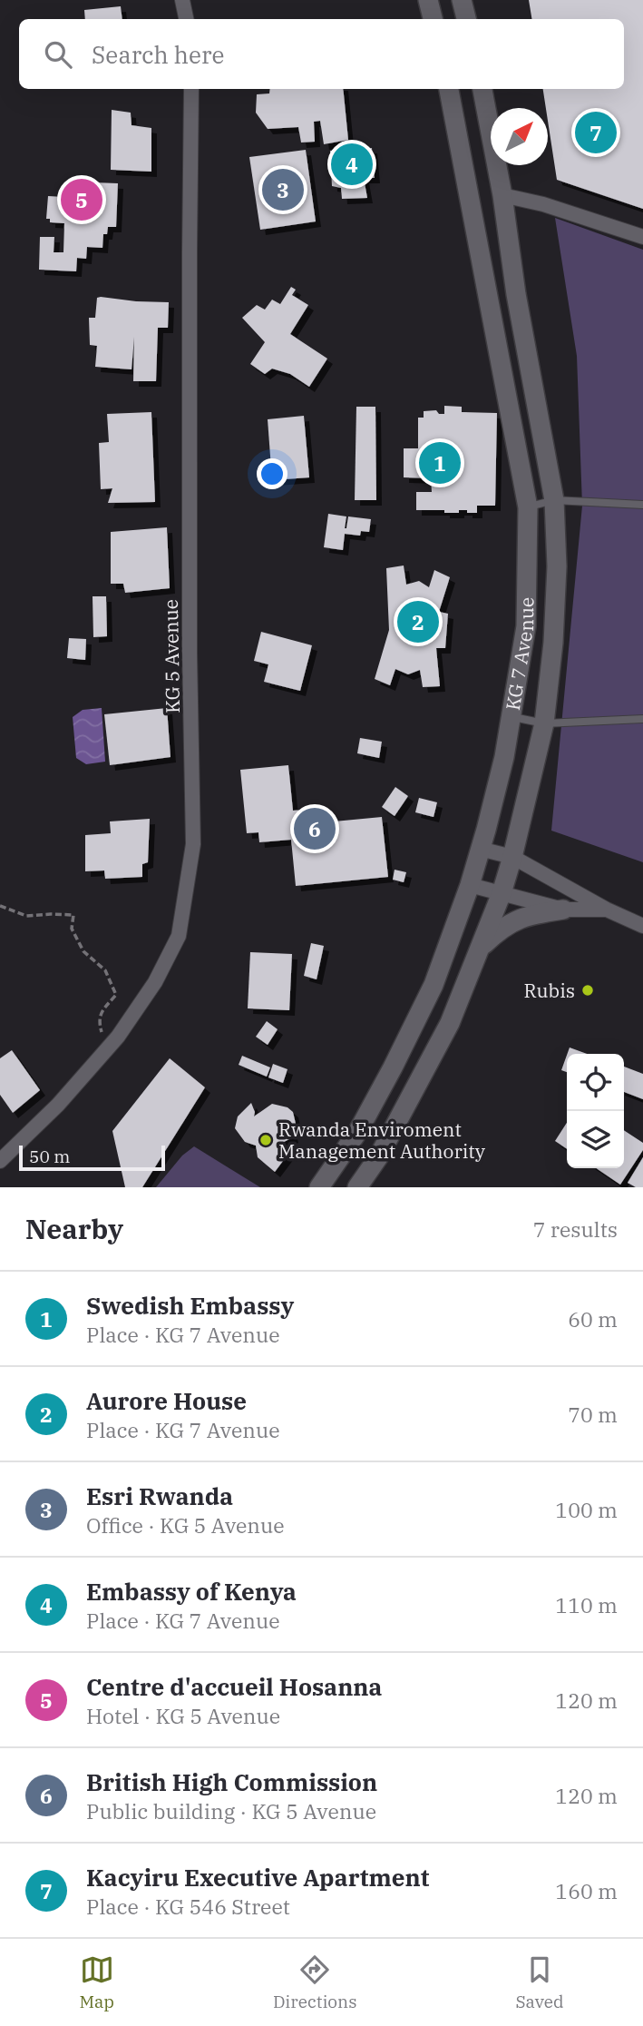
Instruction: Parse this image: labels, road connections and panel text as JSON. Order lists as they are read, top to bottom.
{
  "streets": {
    "main road": ["KG 7 Avenue"],
    "street": ["KG 5 Avenue"]
  },
  "places": ["Rubis", "Rwanda Enviroment Management Authority"],
  "scale_bar": "50 m",
  "north": "top right",
  "page": {
    "search": "Search here",
    "pins": [
      "7",
      "4",
      "3",
      "5",
      "1",
      "2",
      "6"
    ],
    "scale": "50 m",
    "heading": ["Nearby", "7 results"],
    "list": [
      {
        "mark": "1",
        "name": "Swedish Embassy",
        "note": "Place · KG 7 Avenue",
        "value": "60 m"
      },
      {
        "mark": "2",
        "name": "Aurore House",
        "note": "Place · KG 7 Avenue",
        "value": "70 m"
      },
      {
        "mark": "3",
        "name": "Esri Rwanda",
        "note": "Office · KG 5 Avenue",
        "value": "100 m"
      },
      {
        "mark": "4",
        "name": "Embassy of Kenya",
        "note": "Place · KG 7 Avenue",
        "value": "110 m"
      },
      {
        "mark": "5",
        "name": "Centre d'accueil Hosanna",
        "note": "Hotel · KG 5 Avenue",
        "value": "120 m"
      },
      {
        "mark": "6",
        "name": "British High Commission",
        "note": "Public building · KG 5 Avenue",
        "value": "120 m"
      },
      {
        "mark": "7",
        "name": "Kacyiru Executive Apartment",
        "note": "Place · KG 546 Street",
        "value": "160 m"
      }
    ],
    "nav": ["Map", "Directions", "Saved"]
  }
}
